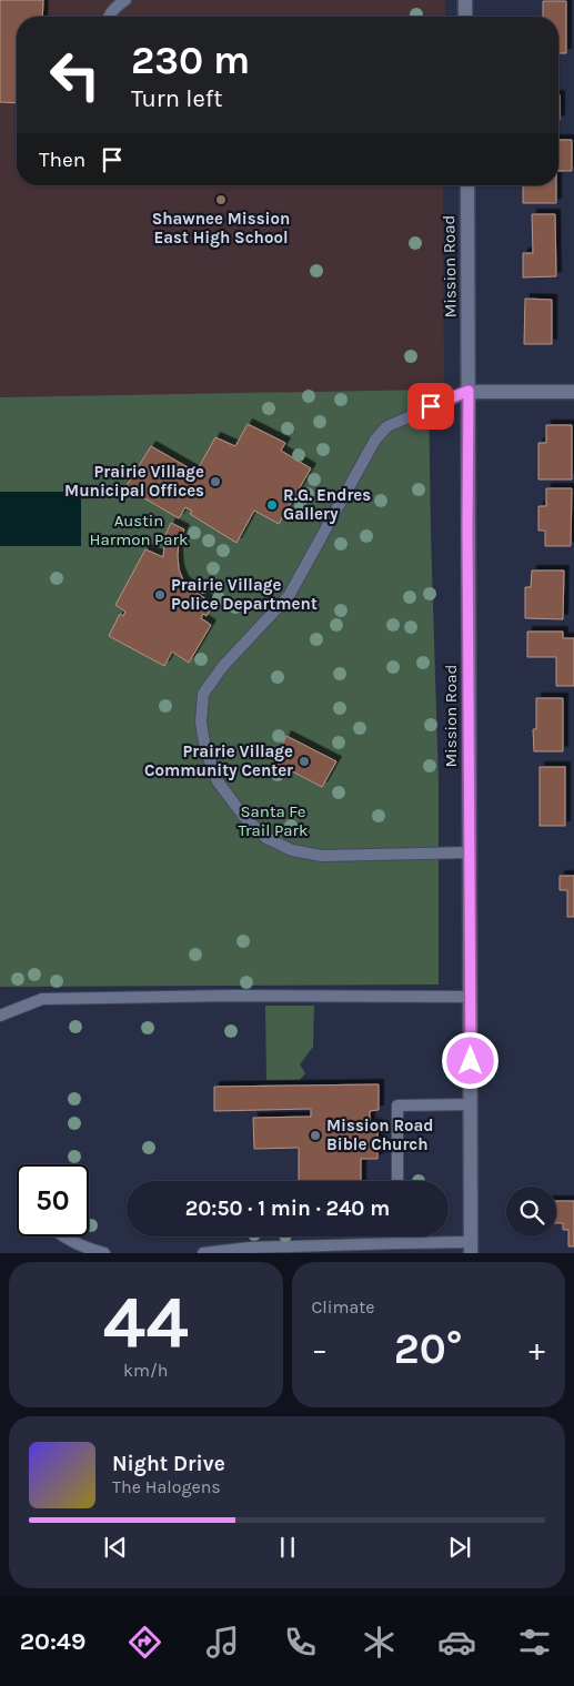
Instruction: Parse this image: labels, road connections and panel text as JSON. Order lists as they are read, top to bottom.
{
  "streets": {
    "main road": ["Mission Road"]
  },
  "parks": ["Austin Harmon Park", "Santa Fe Trail Park"],
  "places": [
    "Shawnee Mission East High School",
    "Prairie Village Municipal Offices",
    "R.G. Endres Gallery",
    "Prairie Village Police Department",
    "Prairie Village Community Center",
    "Mission Road Bible Church"
  ],
  "page": {
    "turn": ["230 m", "Turn left"],
    "then": "Then",
    "limit": "50",
    "trip": "20:50 · 1 min · 240 m",
    "tile": [
      ["44", "km/h"],
      "Climate"
    ],
    "heat": ["−", "20°", "+"],
    "song": ["Night Drive", "The Halogens"],
    "tabs": "20:49"
  }
}
